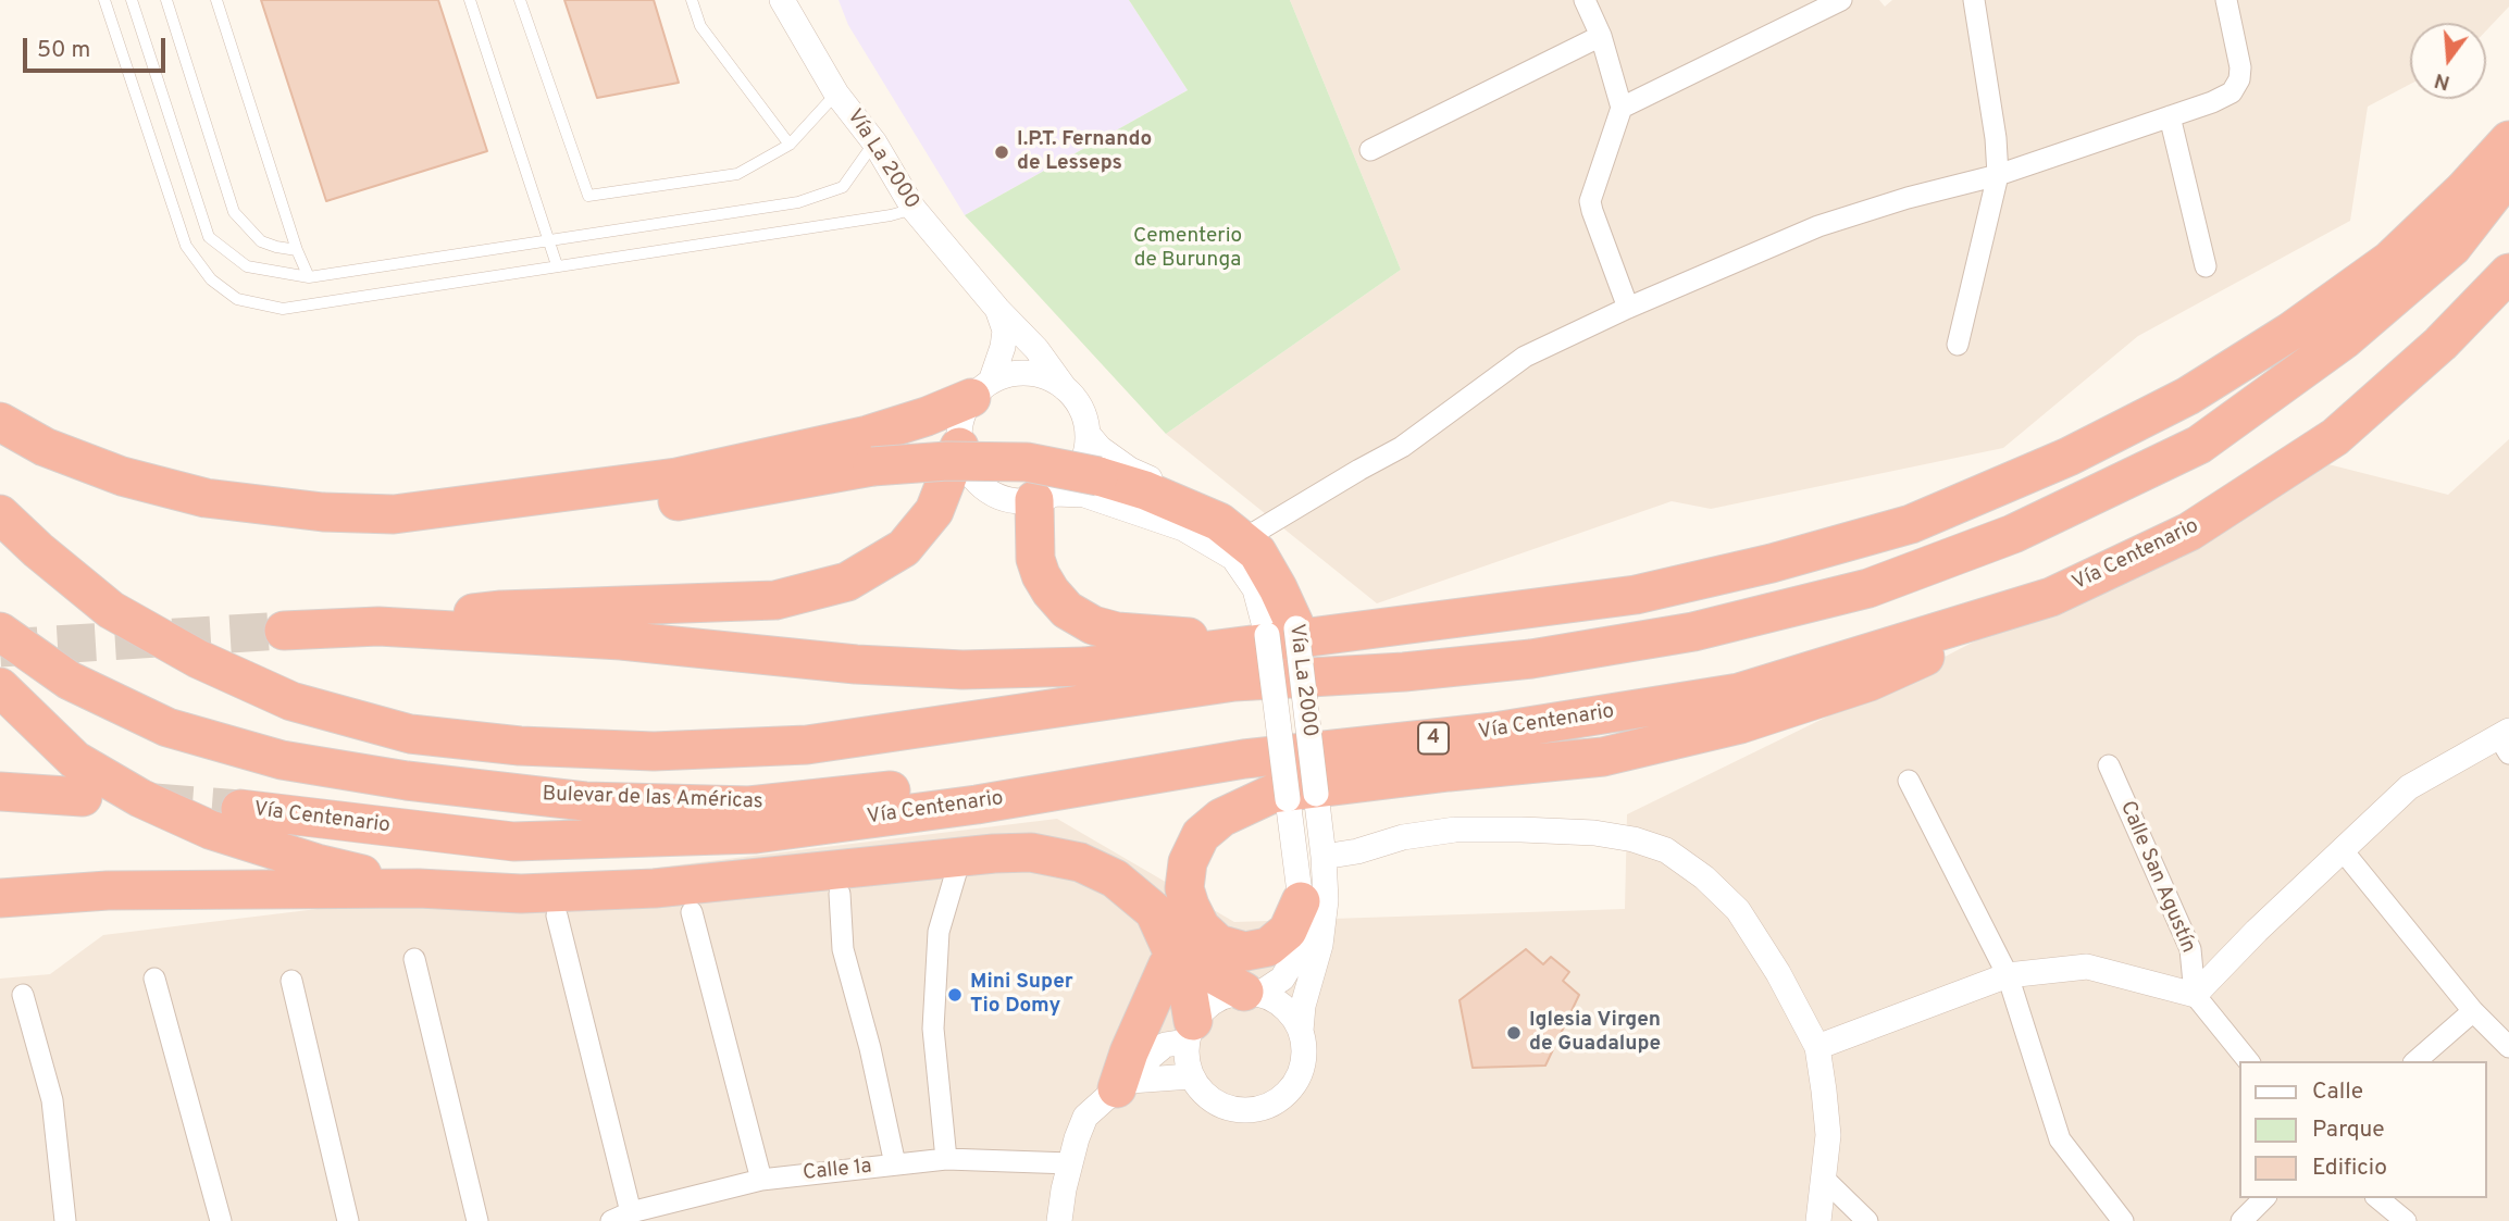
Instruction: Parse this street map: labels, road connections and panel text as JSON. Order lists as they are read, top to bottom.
{
  "streets": {
    "highway": ["Vía Centenario", "4", "Bulevar de las Américas"],
    "street": ["Vía La 2000", "Calle San Agustín", "Calle 1a"]
  },
  "crossings": [
    ["Vía Centenario", "Bulevar de las Américas"]
  ],
  "parks": ["Cementerio de Burunga"],
  "places": ["I.P.T. Fernando de Lesseps", "Mini Super Tio Domy", "Iglesia Virgen de Guadalupe"],
  "legend": ["Calle", "Parque", "Edificio"],
  "scale_bar": "50 m",
  "north": "bottom"
}
